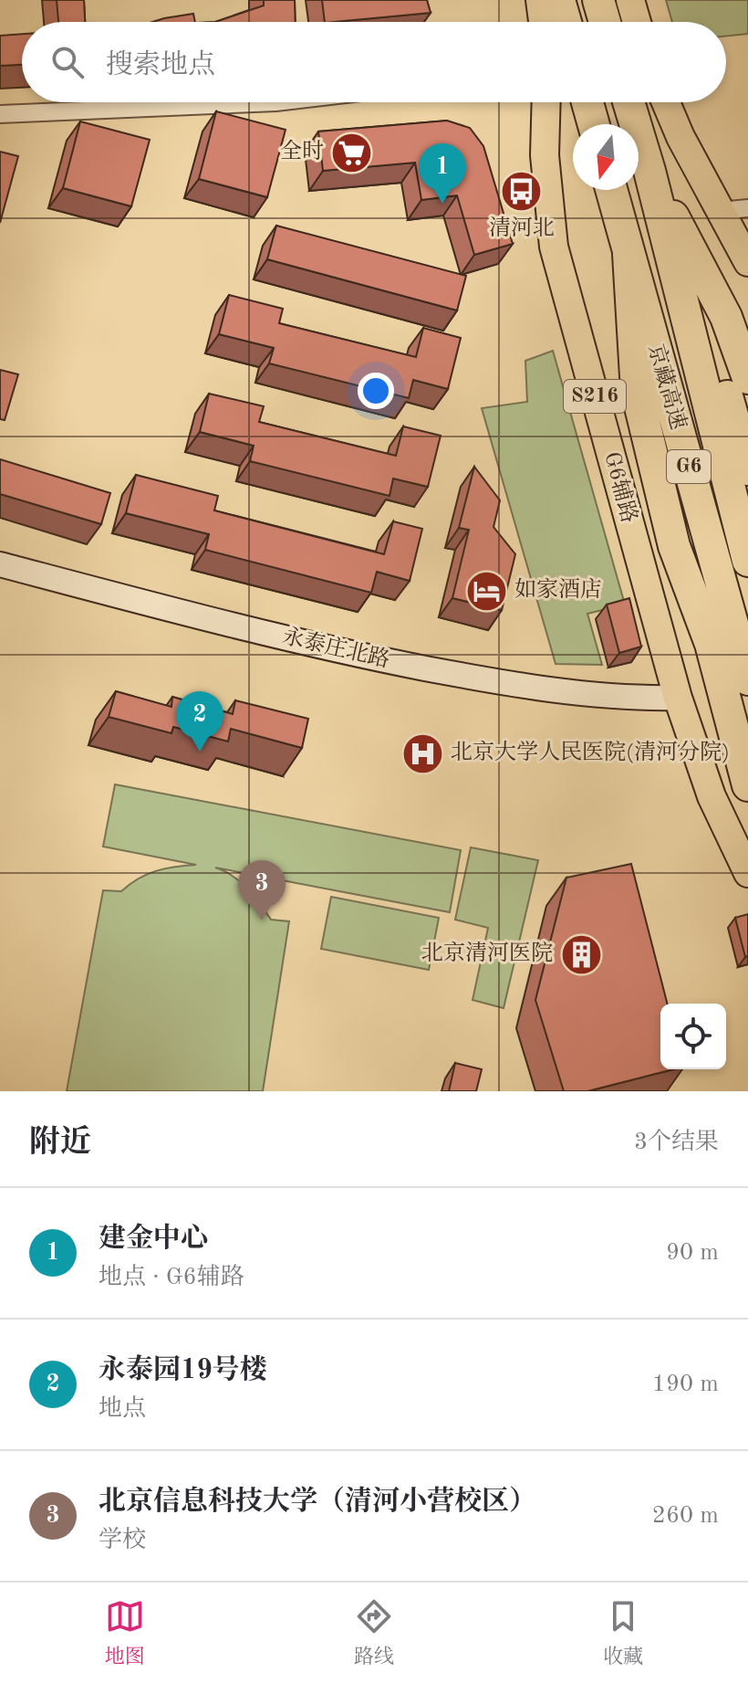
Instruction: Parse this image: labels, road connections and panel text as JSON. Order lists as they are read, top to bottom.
{
  "streets": {
    "highway": ["京藏高速", "G6"],
    "main road": ["S216", "G6辅路"],
    "street": ["永泰庄北路"]
  },
  "crossings": [
    ["G6辅路", "永泰庄北路"]
  ],
  "places": {
    "supermarket": ["全时"],
    "bus stop": ["清河北"],
    "hotel": ["如家酒店"],
    "hospital": ["北京大学人民医院(清河分院)"],
    "building": ["北京清河医院"]
  },
  "north": "bottom",
  "page": {
    "search": "搜索地点",
    "pins": ["1", "2", "3"],
    "heading": ["附近", "3个结果"],
    "list": [
      {
        "mark": "1",
        "name": "建金中心",
        "note": "地点 · G6辅路",
        "value": "90 m"
      },
      {
        "mark": "2",
        "name": "永泰园19号楼",
        "note": "地点",
        "value": "190 m"
      },
      {
        "mark": "3",
        "name": "北京信息科技大学（清河小营校区）",
        "note": "学校",
        "value": "260 m"
      }
    ],
    "nav": ["地图", "路线", "收藏"]
  }
}
